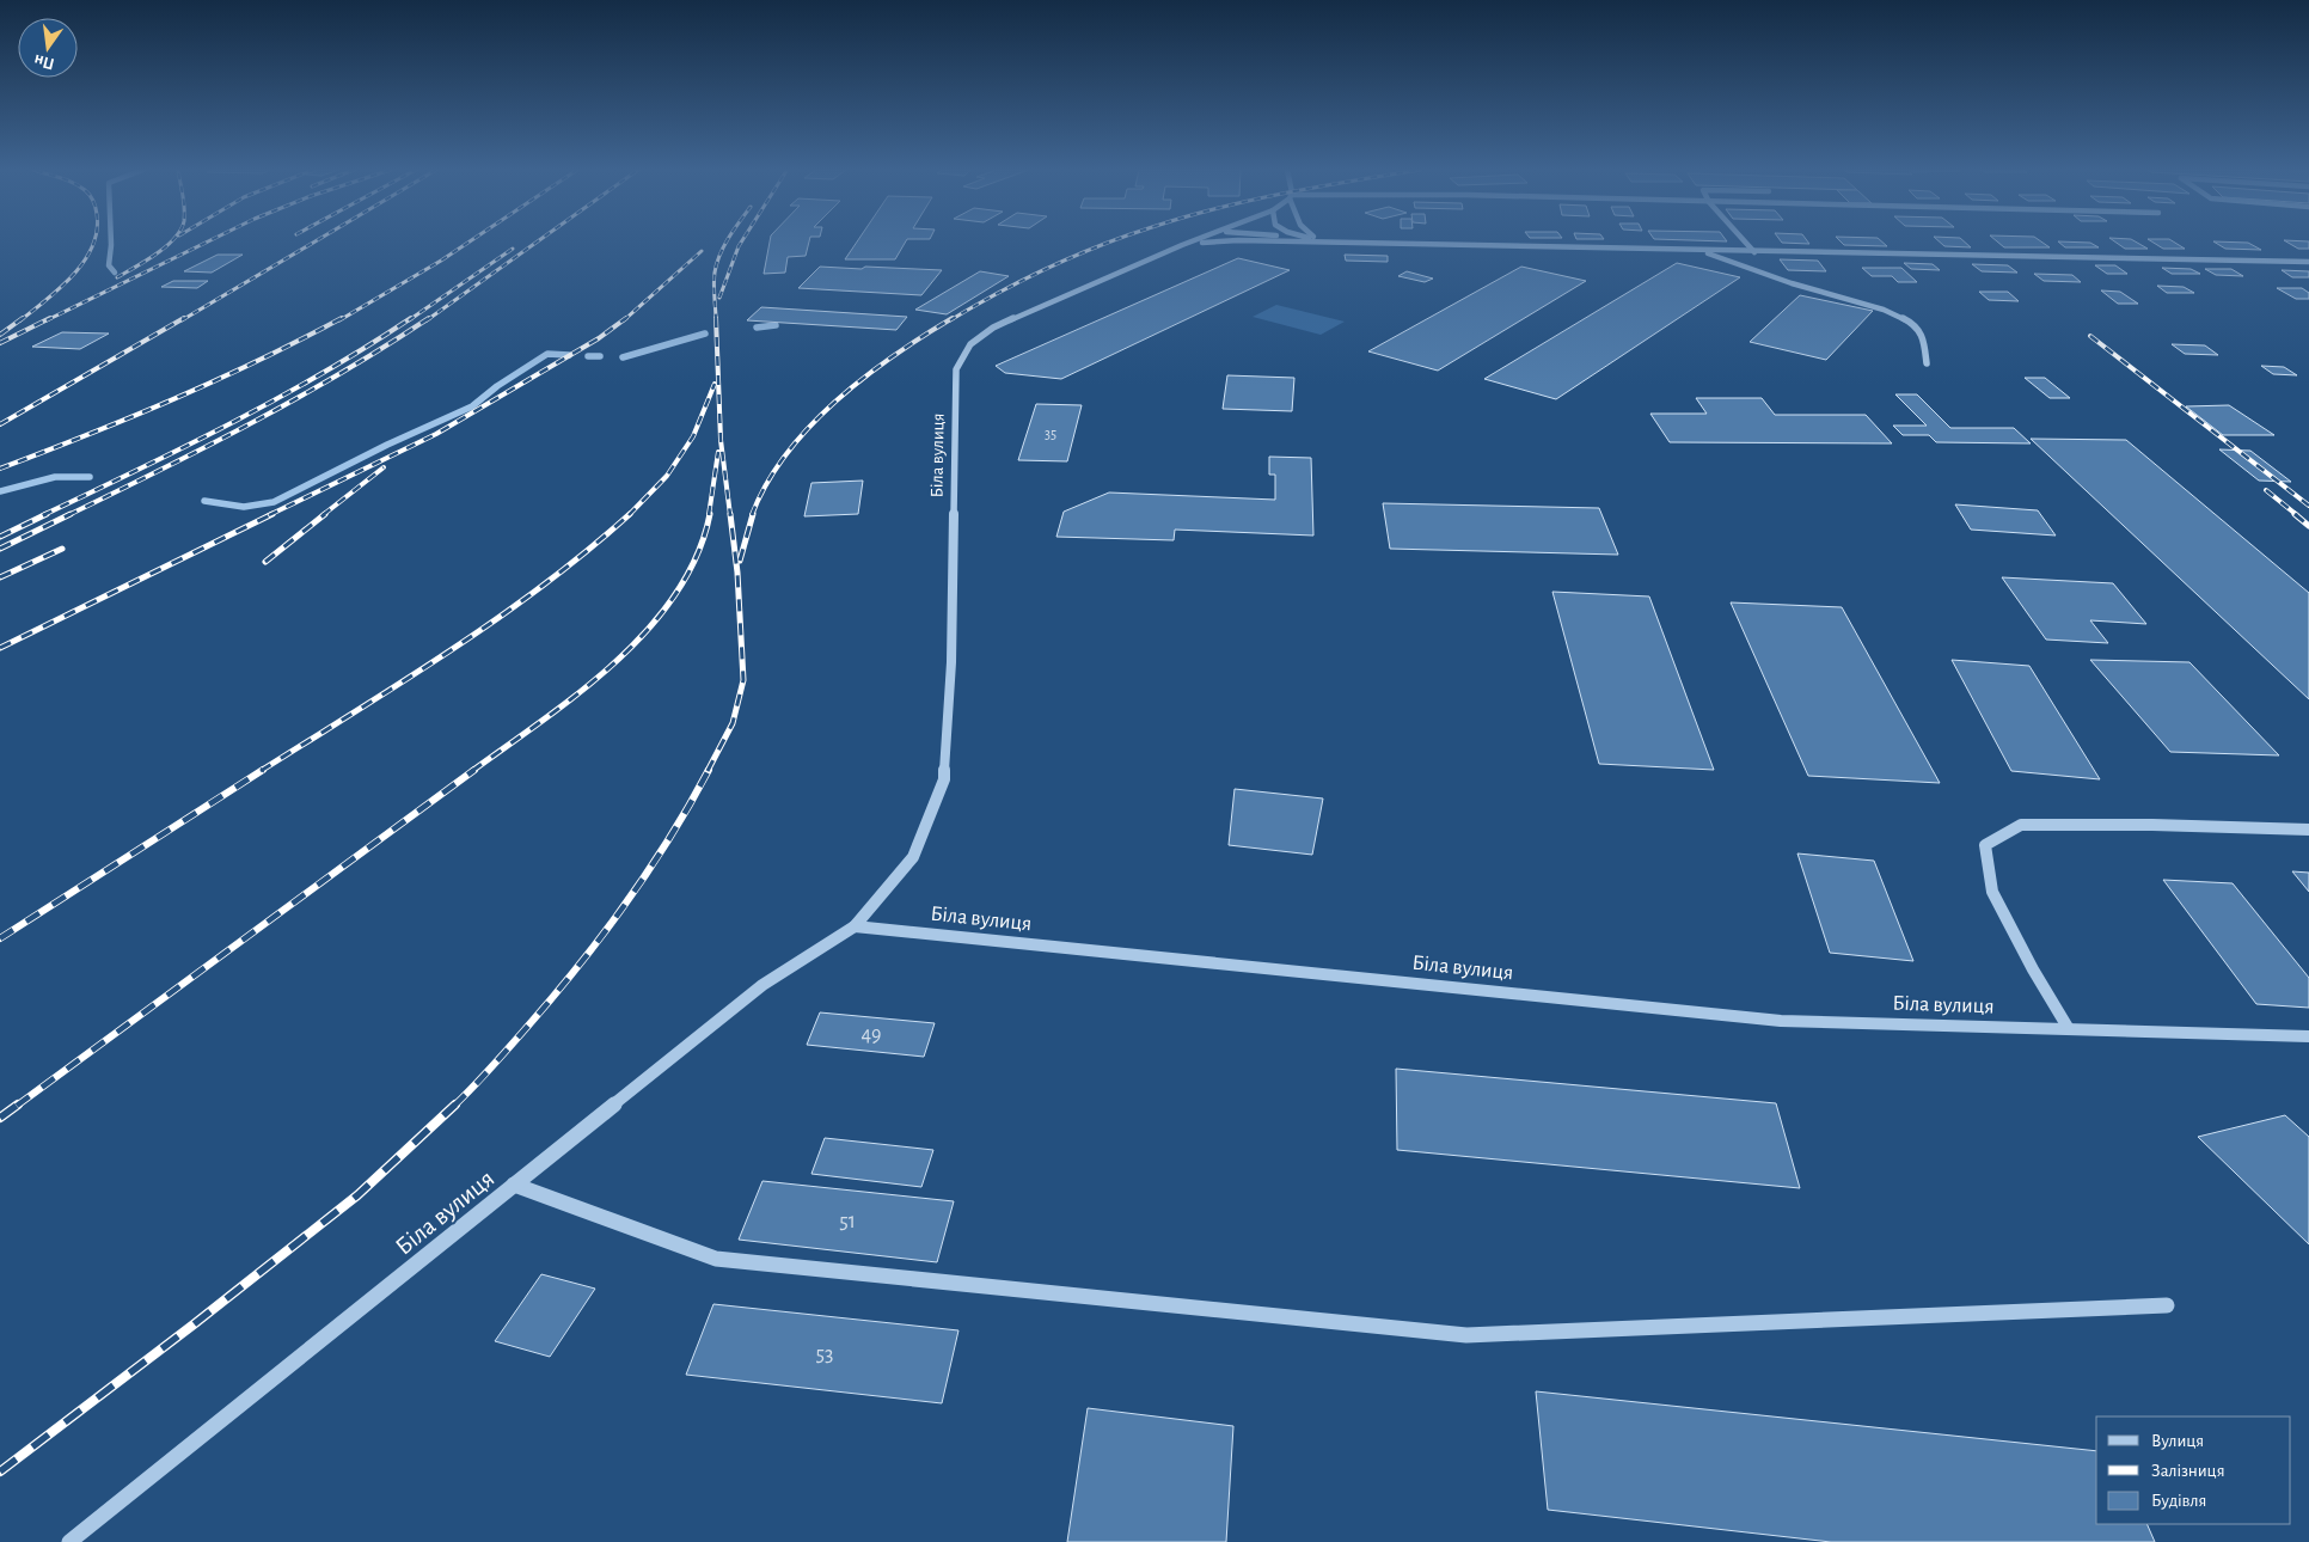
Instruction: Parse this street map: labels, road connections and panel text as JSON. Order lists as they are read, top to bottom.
{
  "streets": {
    "street": ["Біла вулиця"]
  },
  "house_numbers": [
    "35",
    "49",
    "51",
    "53"
  ],
  "legend": ["Вулиця", "Залізниця", "Будівля"],
  "north": "bottom"
}
